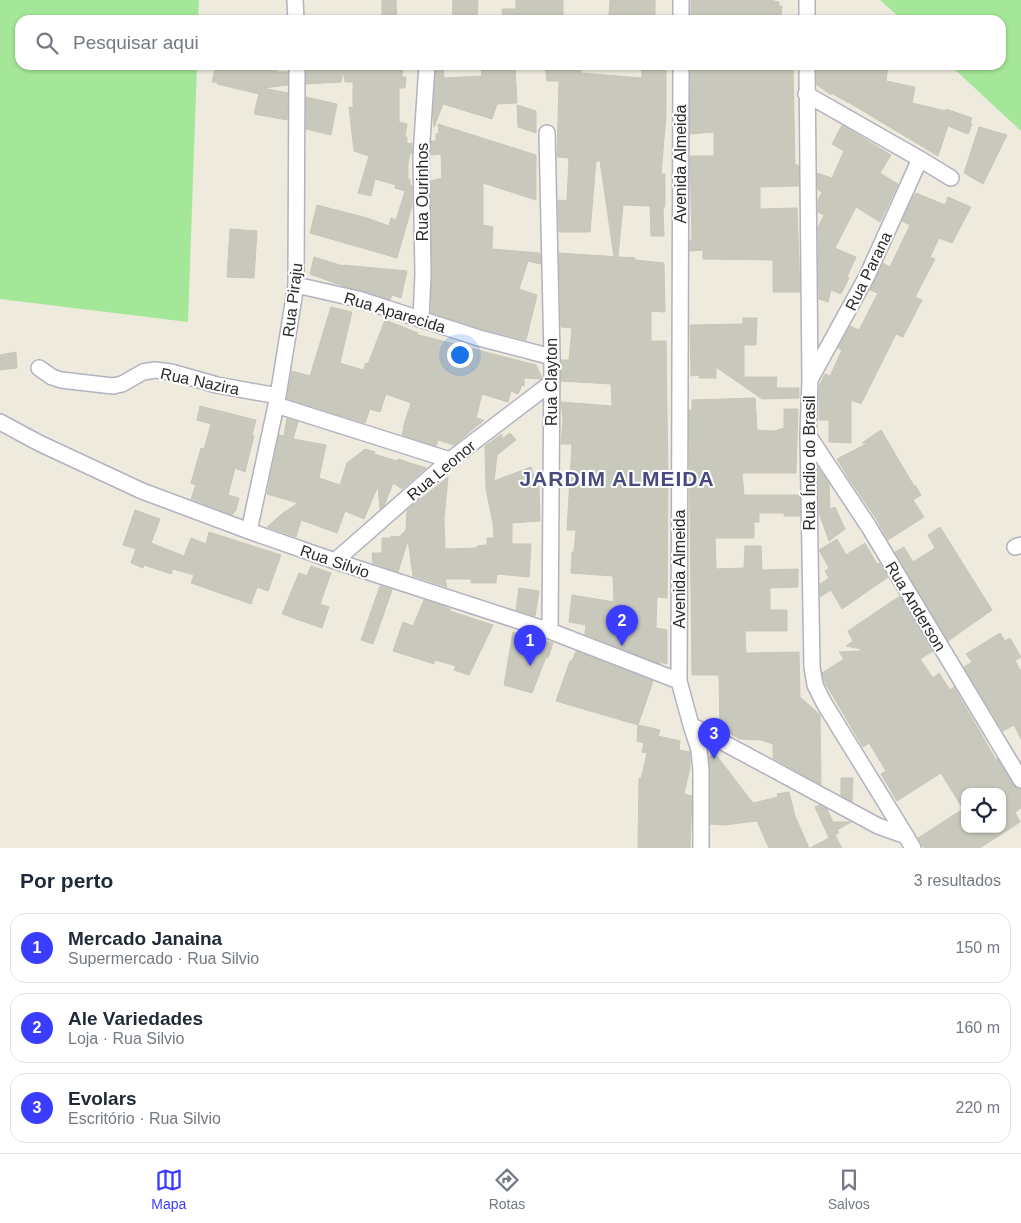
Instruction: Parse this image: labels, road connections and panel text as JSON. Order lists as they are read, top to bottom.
{
  "streets": {
    "street": [
      "Avenida Almeida",
      "Rua Ourinhos",
      "Rua Parana",
      "Rua Piraju",
      "Rua Aparecida",
      "Rua Nazira",
      "Rua Clayton",
      "Rua Índio do Brasil",
      "Rua Leonor",
      "Rua Silvio",
      "Rua Anderson"
    ]
  },
  "crossings": [
    ["Avenida Almeida", "Rua Silvio"],
    ["Rua Ourinhos", "Rua Aparecida"],
    ["Rua Parana", "Rua Índio do Brasil"],
    ["Rua Piraju", "Rua Aparecida"],
    ["Rua Piraju", "Rua Nazira"],
    ["Rua Piraju", "Rua Silvio"],
    ["Rua Aparecida", "Rua Clayton"],
    ["Rua Nazira", "Rua Leonor"],
    ["Rua Clayton", "Rua Leonor"],
    ["Rua Clayton", "Rua Silvio"],
    ["Rua Índio do Brasil", "Rua Anderson"],
    ["Rua Leonor", "Rua Silvio"]
  ],
  "districts": ["JARDIM ALMEIDA"],
  "page": {
    "search": "Pesquisar aqui",
    "pins": ["2", "1", "3"],
    "heading": ["Por perto", "3 resultados"],
    "list": [
      {
        "mark": "1",
        "name": "Mercado Janaina",
        "note": "Supermercado · Rua Silvio",
        "value": "150 m"
      },
      {
        "mark": "2",
        "name": "Ale Variedades",
        "note": "Loja · Rua Silvio",
        "value": "160 m"
      },
      {
        "mark": "3",
        "name": "Evolars",
        "note": "Escritório · Rua Silvio",
        "value": "220 m"
      }
    ],
    "nav": ["Mapa", "Rotas", "Salvos"]
  }
}
